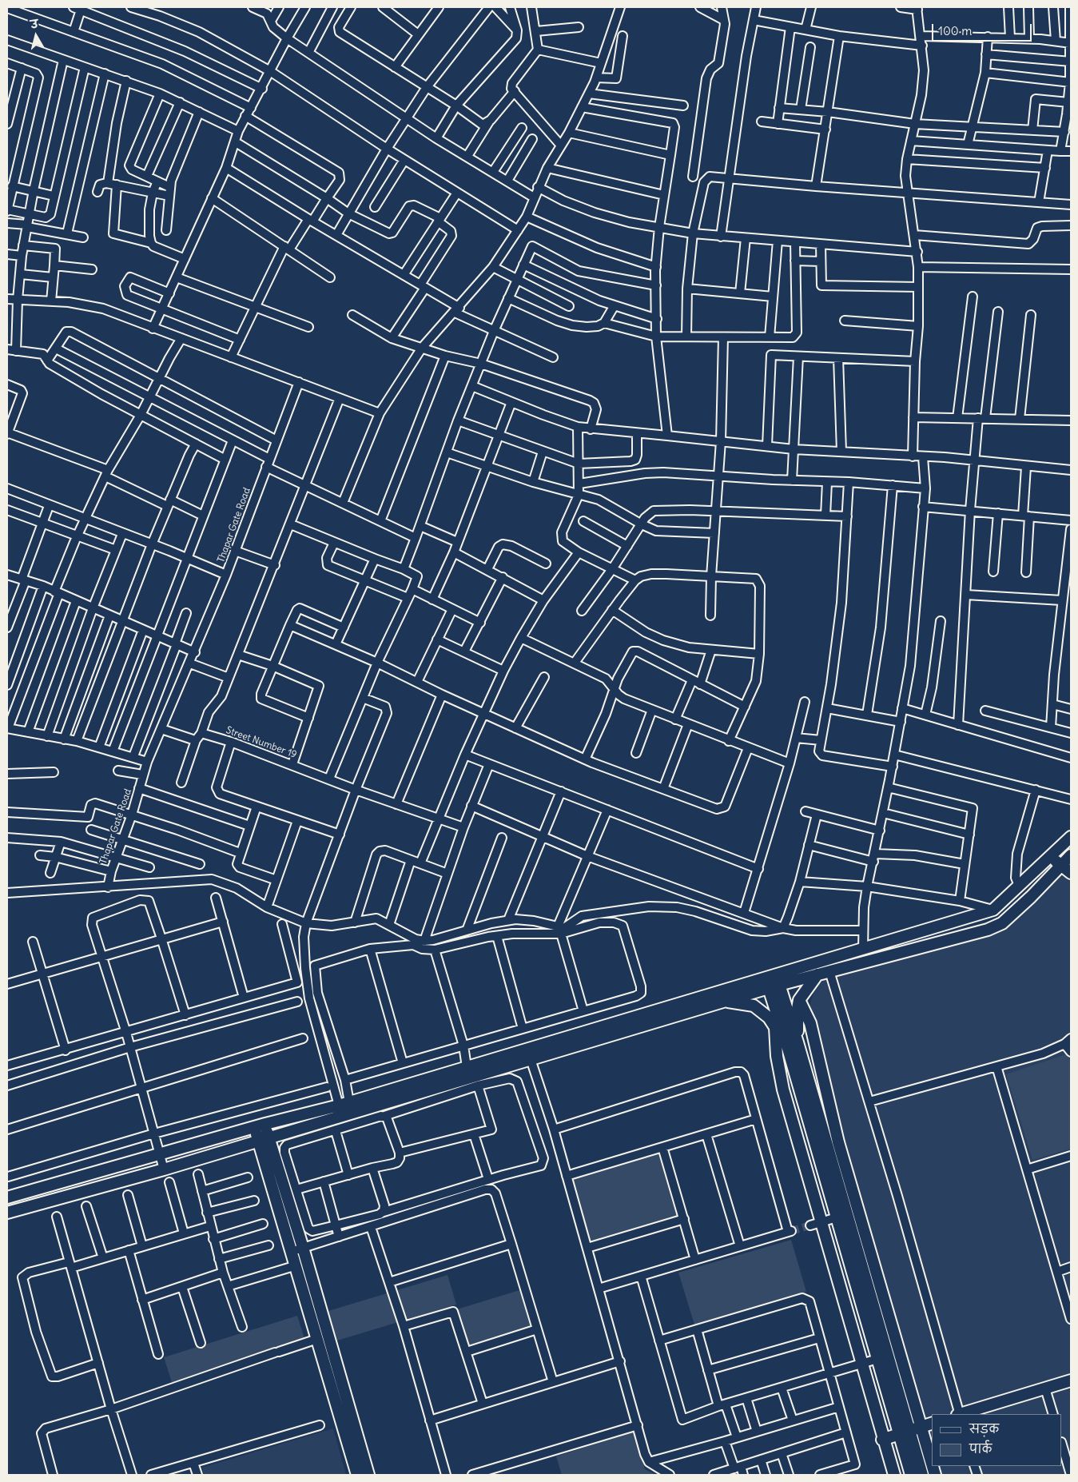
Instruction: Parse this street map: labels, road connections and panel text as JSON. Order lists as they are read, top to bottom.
{
  "streets": {
    "street": ["Thapar Gate Road", "Street Number 19"]
  },
  "legend": ["सड़क", "पार्क"],
  "scale_bar": "100 m",
  "north": "top"
}
